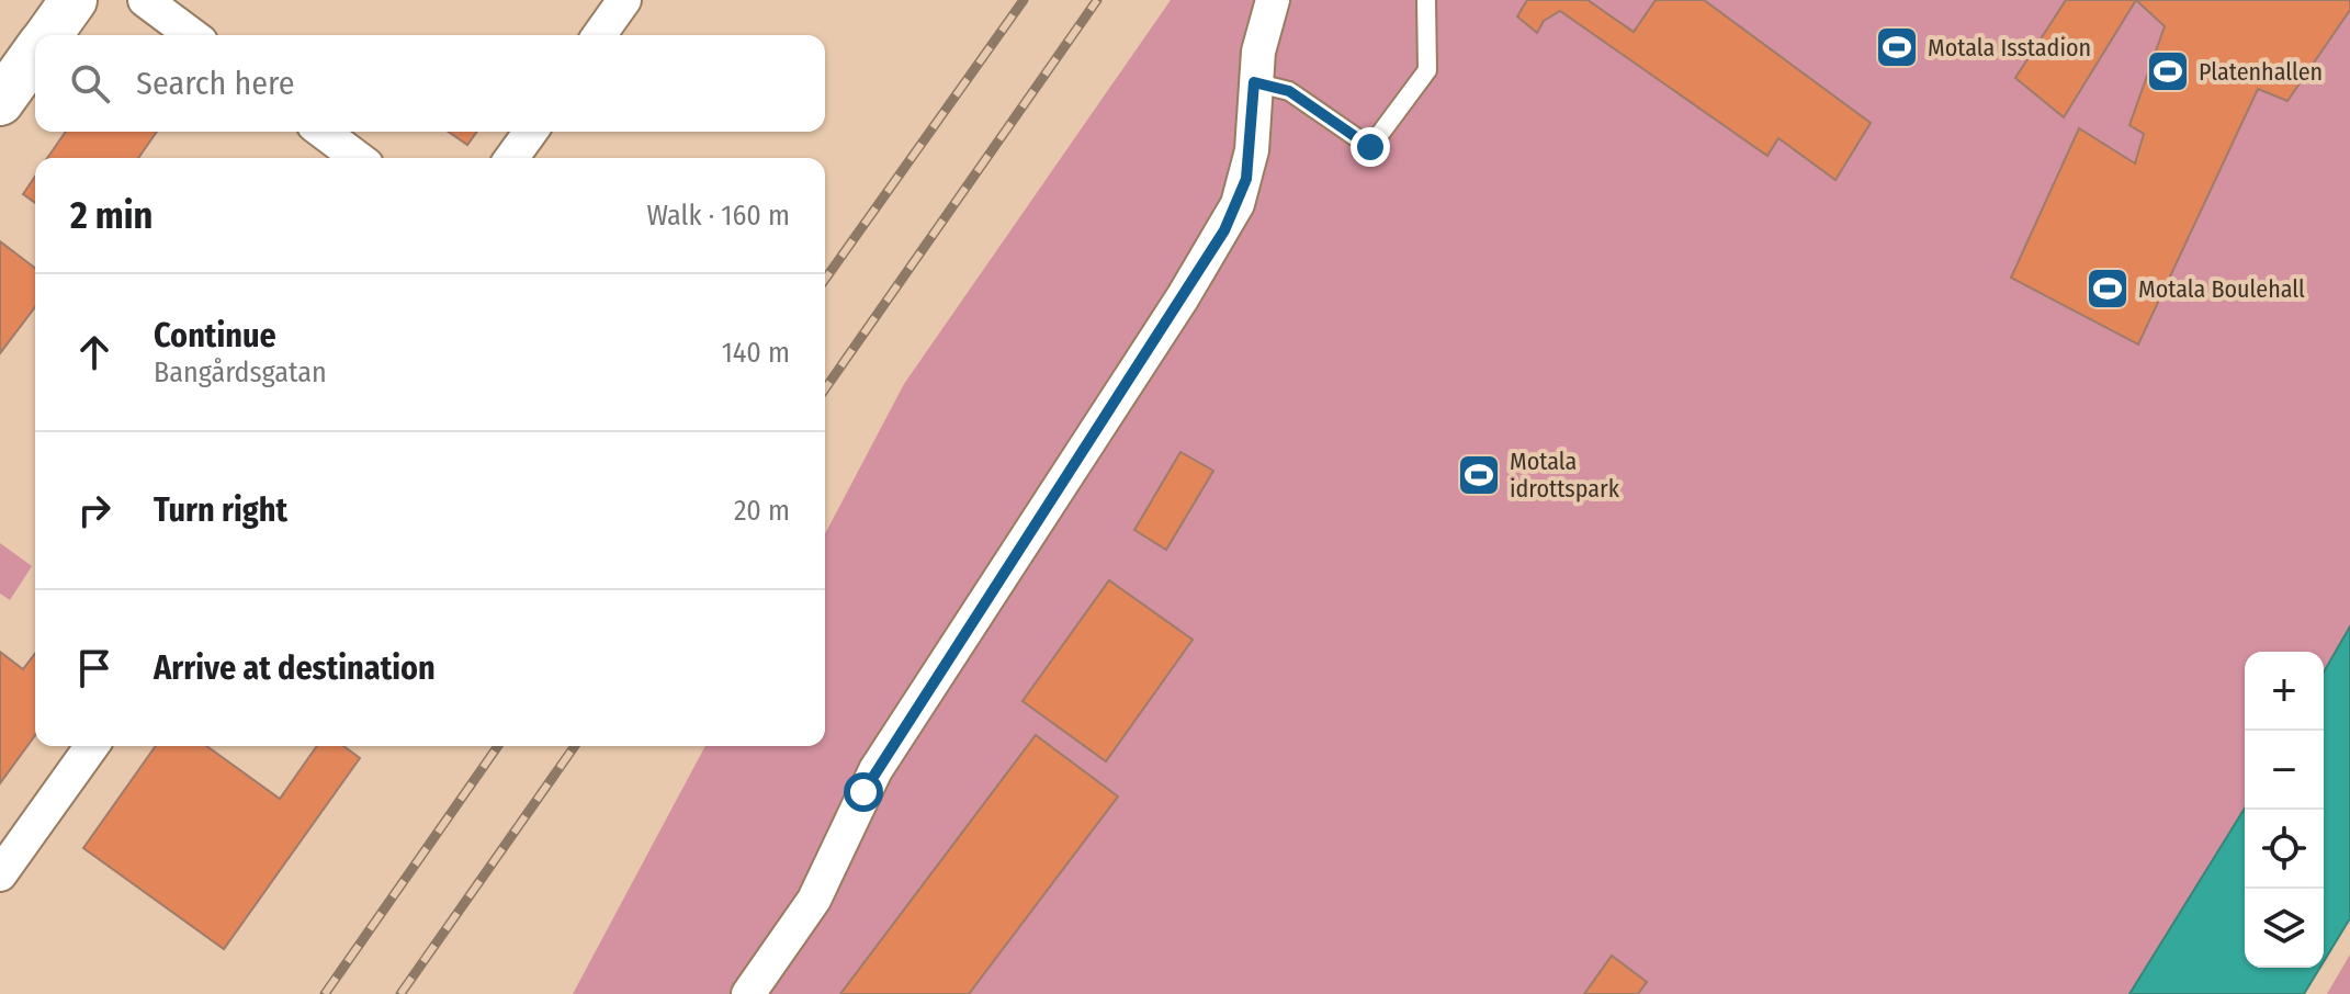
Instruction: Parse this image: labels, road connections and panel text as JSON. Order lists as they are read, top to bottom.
{
  "places": {
    "sports": [
      "Motala Isstadion",
      "Platenhallen",
      "Motala Boulehall",
      "Motala idrottspark"
    ]
  },
  "page": {
    "search": "Search here",
    "heading": ["2 min", "Walk · 160 m"],
    "list": [
      ["Continue", "Bangårdsgatan", "140 m"],
      ["Turn right", "20 m"],
      "Arrive at destination"
    ],
    "map_buttons": ["+", "−"]
  }
}
